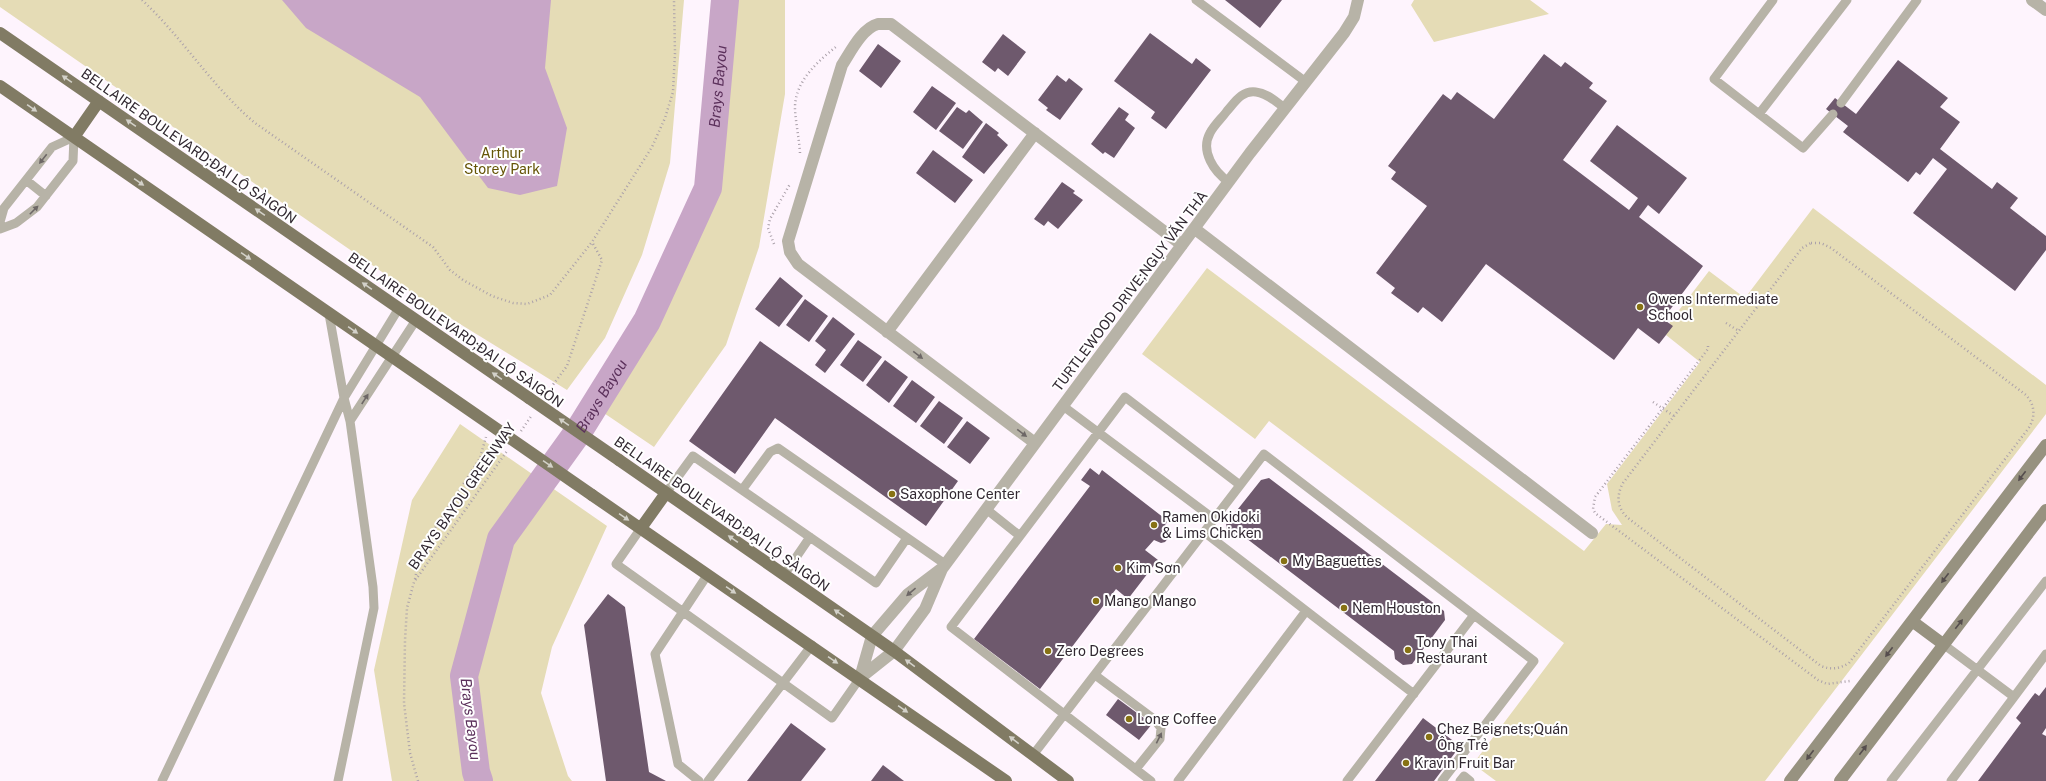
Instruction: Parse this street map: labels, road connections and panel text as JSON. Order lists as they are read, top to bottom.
{
  "streets": {
    "main road": ["BELLAIRE BOULEVARD;ĐẠI LỘ SÀIGÒN"],
    "street": ["TURTLEWOOD DRIVE;NGỤY VĂN THÀ"],
    "path": ["BRAYS BAYOU GREENWAY"]
  },
  "crossings": [
    ["BELLAIRE BOULEVARD;ĐẠI LỘ SÀIGÒN", "TURTLEWOOD DRIVE;NGỤY VĂN THÀ"]
  ],
  "water": ["Brays Bayou"],
  "parks": ["Arthur Storey Park"],
  "places": [
    "Owens Intermediate School",
    "Saxophone Center",
    "Ramen Okidoki & Lims Chicken",
    "My Baguettes",
    "Kim Sơn",
    "Mango Mango",
    "Nem Houston",
    "Tony Thai Restaurant",
    "Zero Degrees",
    "Long Coffee",
    "Chez Beignets;Quán Ông Trẻ",
    "Kravin Fruit Bar"
  ]
}
